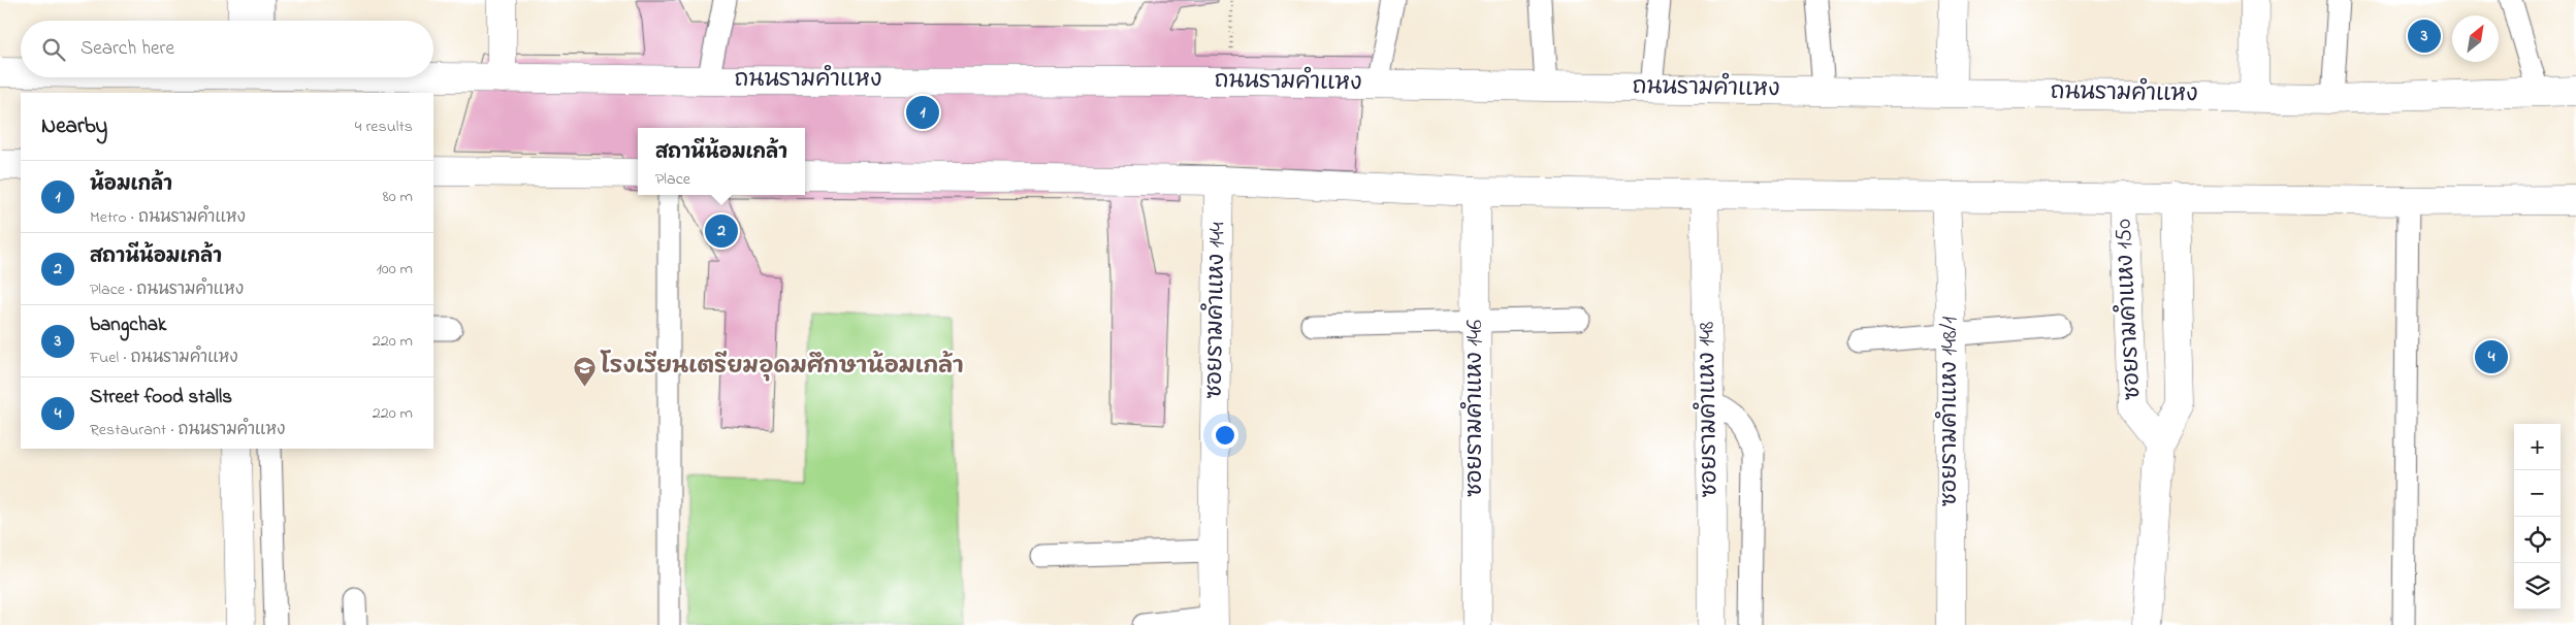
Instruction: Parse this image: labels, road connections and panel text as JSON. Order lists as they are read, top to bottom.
{
  "streets": {
    "main road": [
      "ถนนรามคำแหง",
      "ซอยรามคำแหง 150",
      "ซอยรามคำแหง 144",
      "ซอยรามคำแหง 146",
      "ซอยรามคำแหง 148",
      "ซอยรามคำแหง 148/1"
    ]
  },
  "places": {
    "school or university": ["โรงเรียนเตรียมอุดมศึกษาน้อมเกล้า"]
  },
  "north": "top right",
  "page": {
    "pins": [
      "3",
      "1",
      "2",
      "4"
    ],
    "search": "Search here",
    "heading": ["Nearby", "4 results"],
    "popup": ["สถานีน้อมเกล้า", "Place"],
    "list": [
      {
        "mark": "1",
        "name": "น้อมเกล้า",
        "note": "Metro · ถนนรามคำแหง",
        "value": "80 m"
      },
      {
        "mark": "2",
        "name": "สถานีน้อมเกล้า",
        "note": "Place · ถนนรามคำแหง",
        "value": "100 m"
      },
      {
        "mark": "3",
        "name": "bangchak",
        "note": "Fuel · ถนนรามคำแหง",
        "value": "220 m"
      },
      {
        "mark": "4",
        "name": "Street food stalls",
        "note": "Restaurant · ถนนรามคำแหง",
        "value": "220 m"
      }
    ],
    "map_buttons": ["+", "−"]
  }
}
